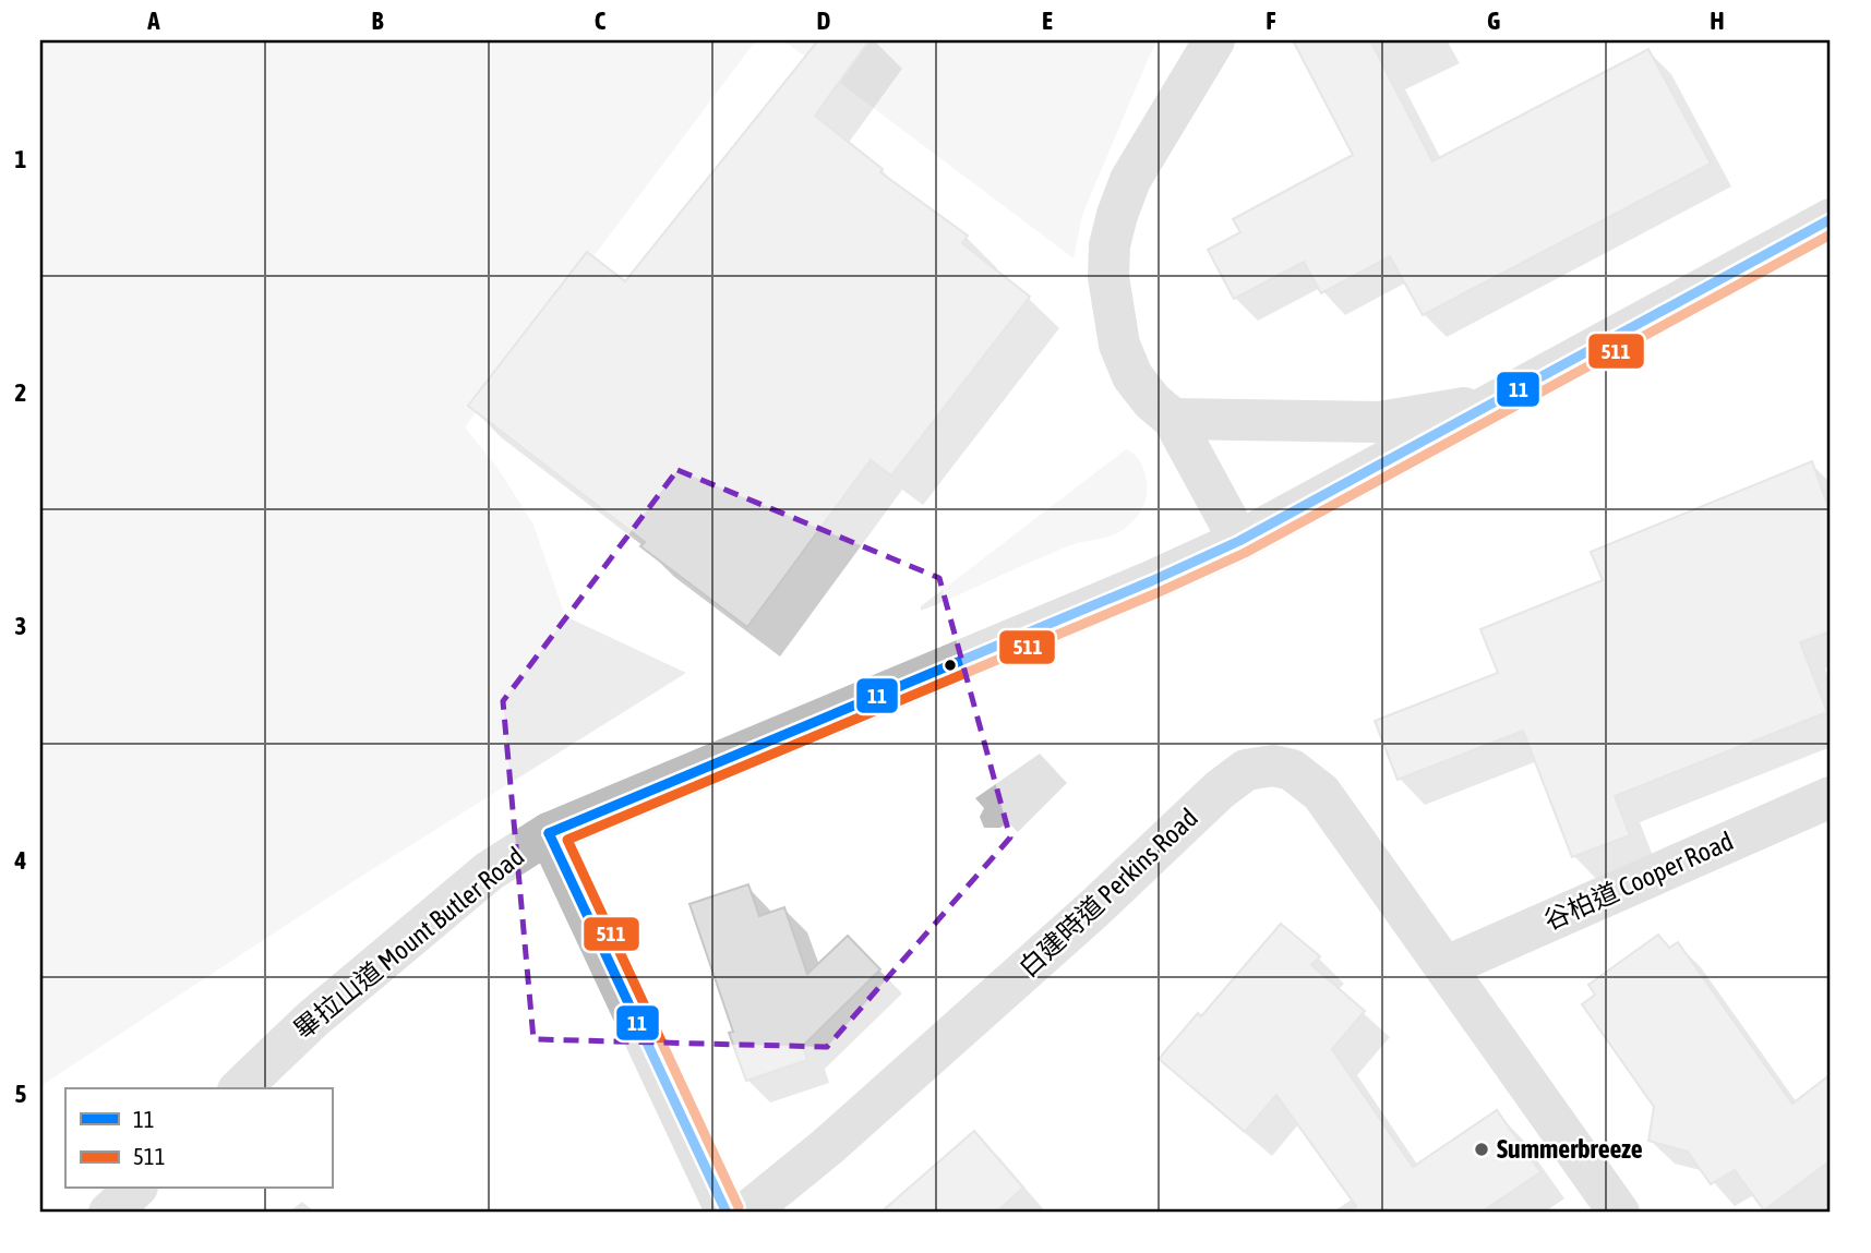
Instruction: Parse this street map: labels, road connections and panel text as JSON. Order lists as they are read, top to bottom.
{
  "streets": {
    "street": ["谷柏道 Cooper Road", "白建時道 Perkins Road", "畢拉山道 Mount Butler Road"]
  },
  "crossings": [
    ["谷柏道 Cooper Road", "白建時道 Perkins Road"]
  ],
  "places": ["Summerbreeze"],
  "lines": ["transit line 11", "transit line 511"],
  "legend": ["11", "511"],
  "grid": {
    "columns": [
      "A",
      "B",
      "C",
      "D",
      "E",
      "F",
      "G",
      "H"
    ],
    "rows": [
      "1",
      "2",
      "3",
      "4",
      "5"
    ]
  }
}
